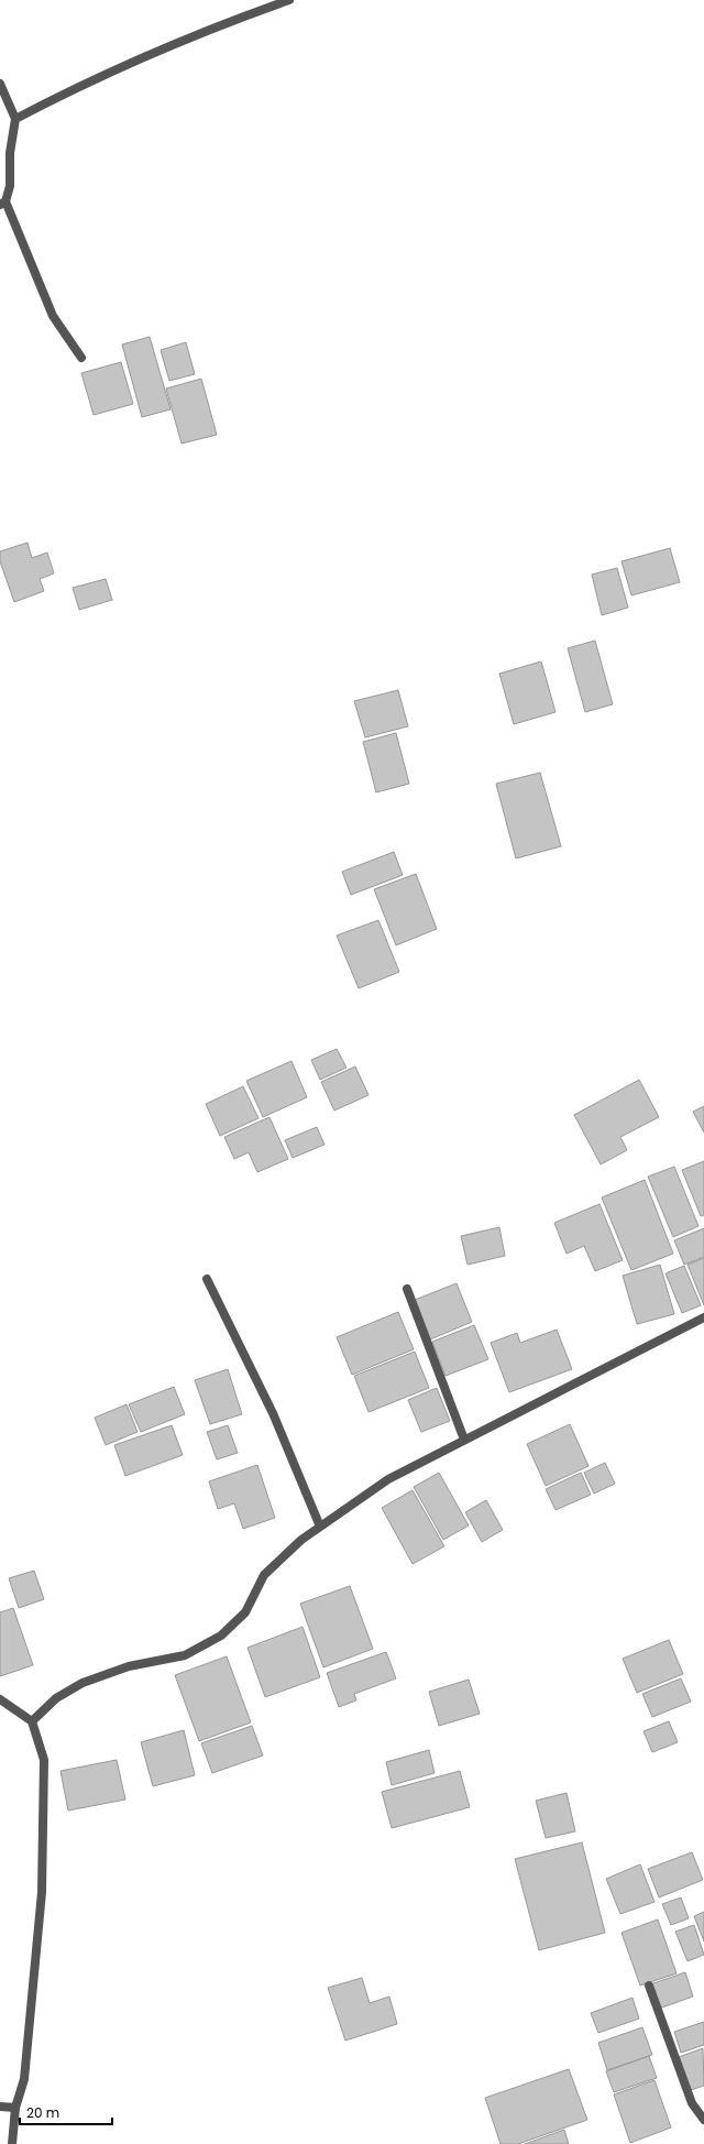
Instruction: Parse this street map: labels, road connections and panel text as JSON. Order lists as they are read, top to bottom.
{
  "scale_bar": "20 m"
}
